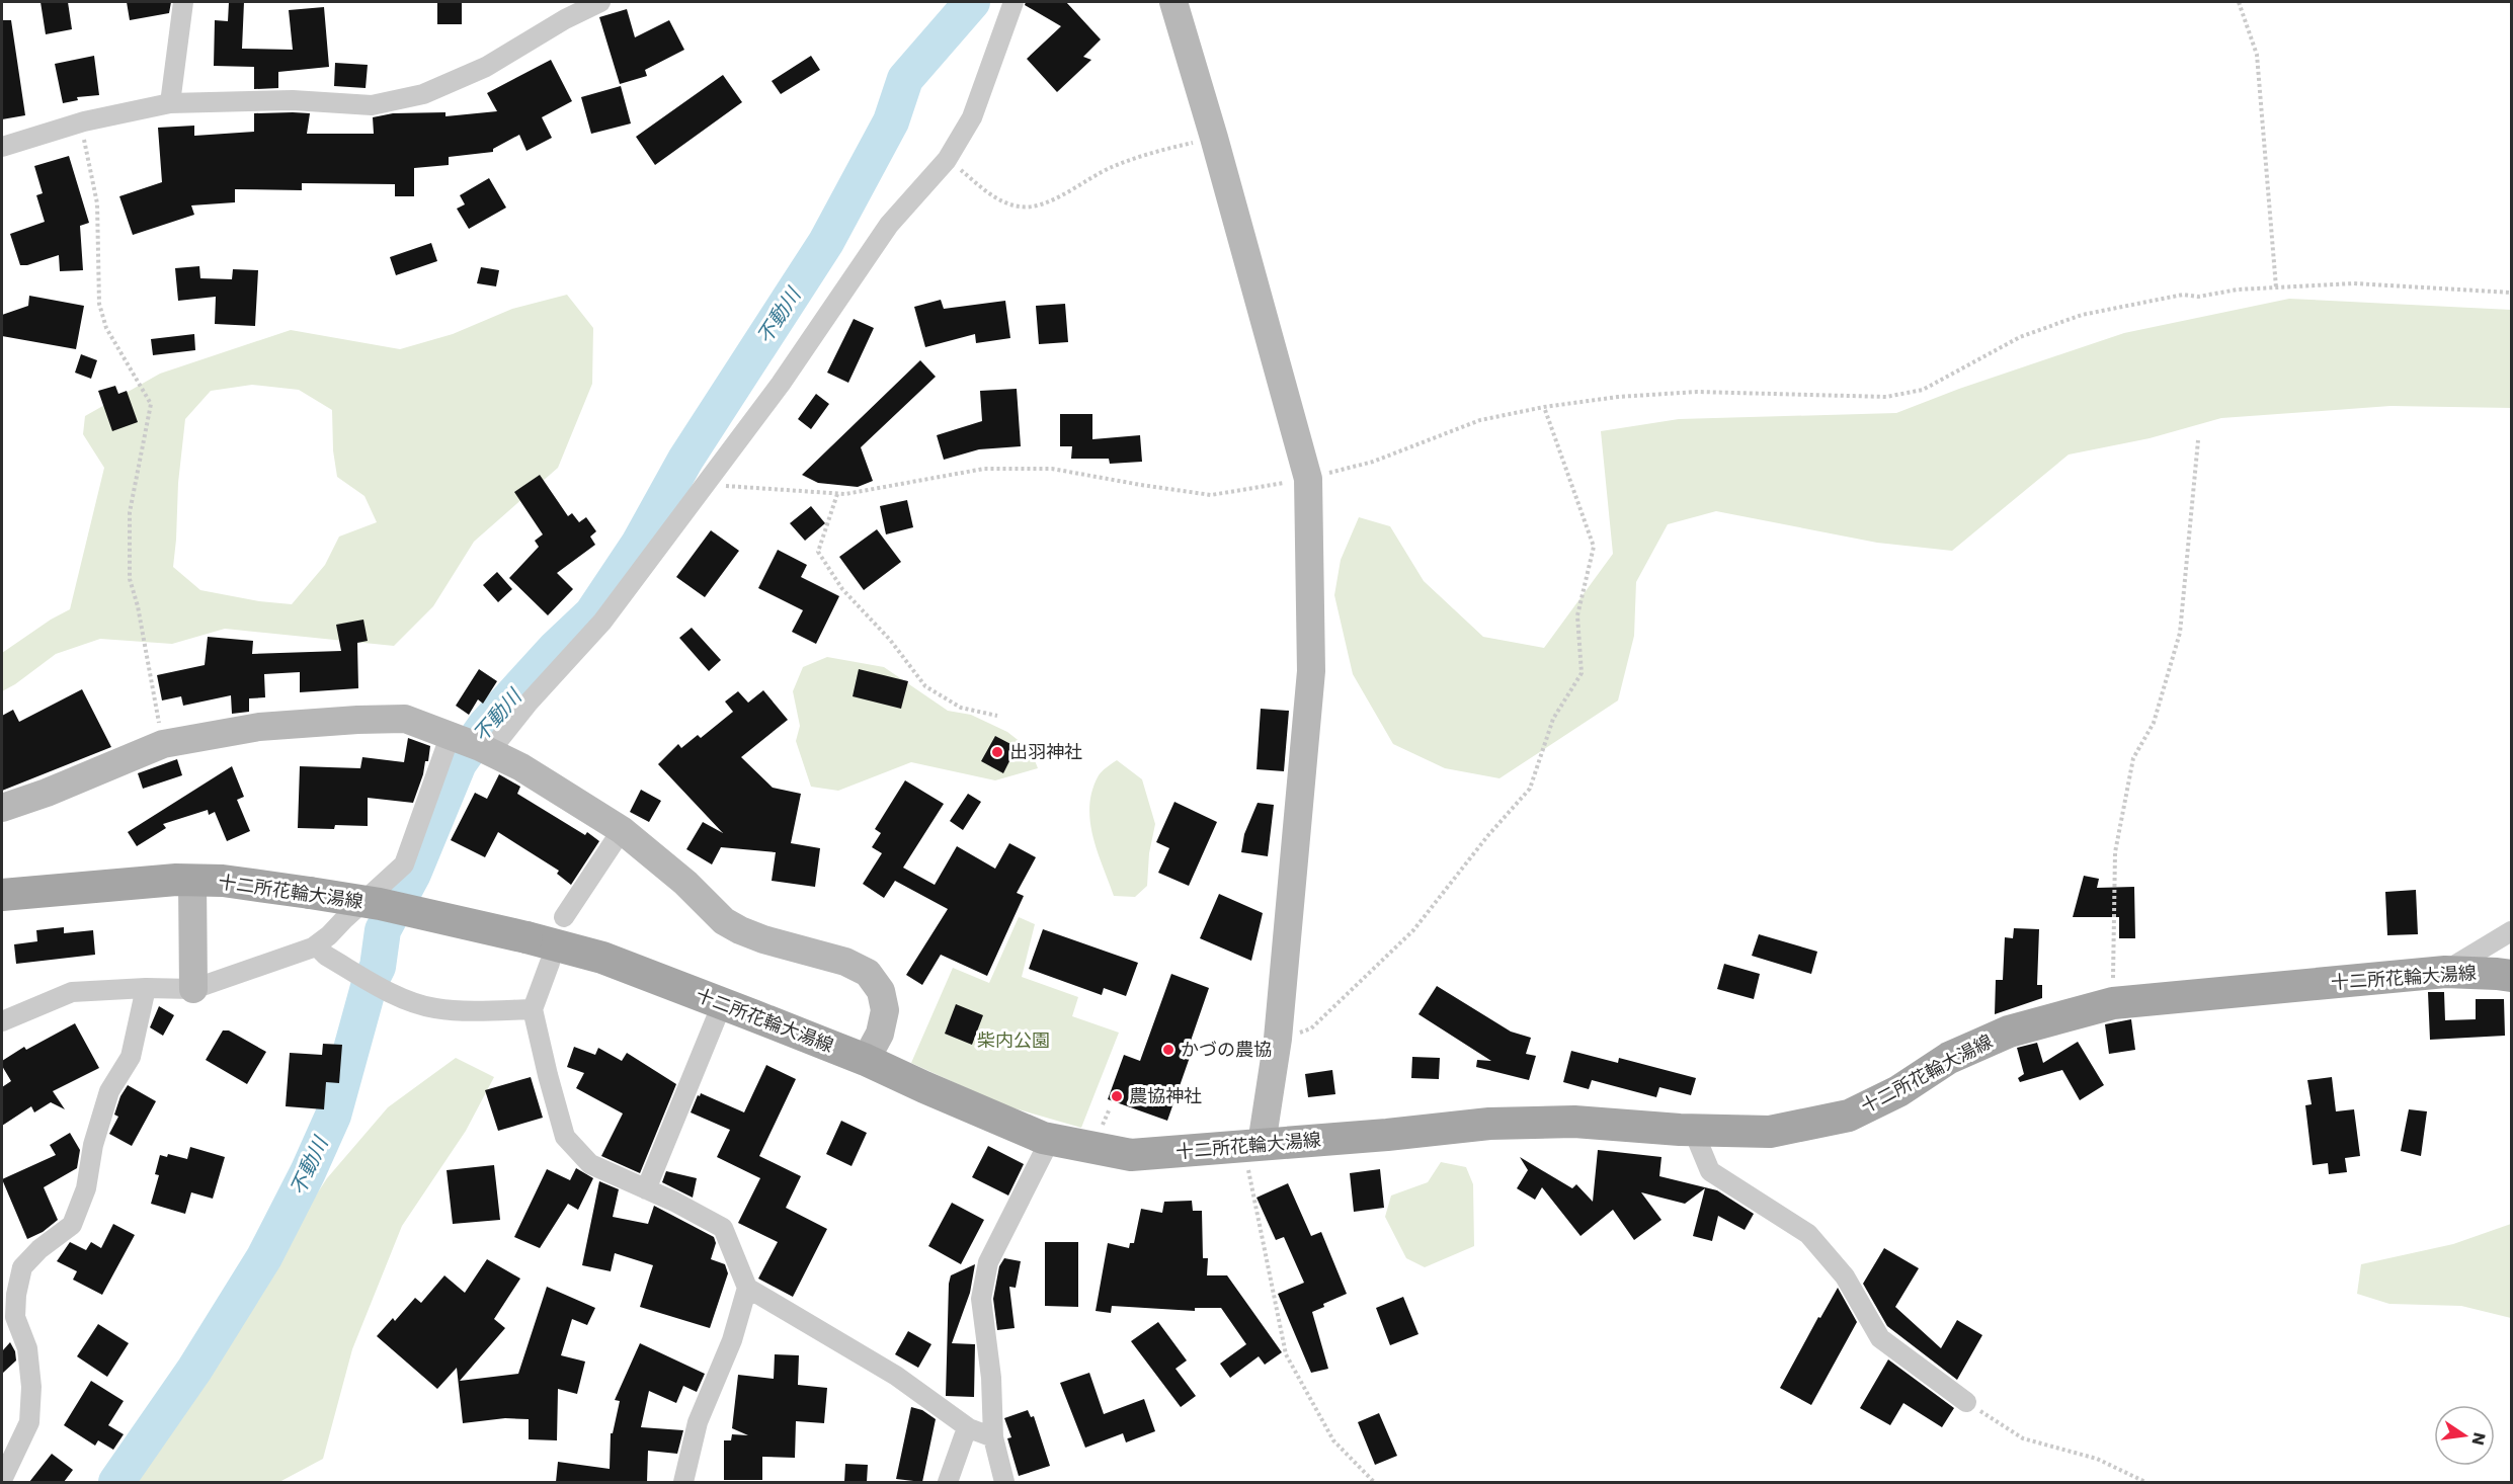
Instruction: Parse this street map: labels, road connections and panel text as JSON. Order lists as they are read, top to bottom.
{
  "streets": {
    "main road": ["十二所花輪大湯線"]
  },
  "water": ["不動川"],
  "parks": ["柴内公園"],
  "places": ["出羽神社", "かづの農協", "農協神社"],
  "north": "right"
}
